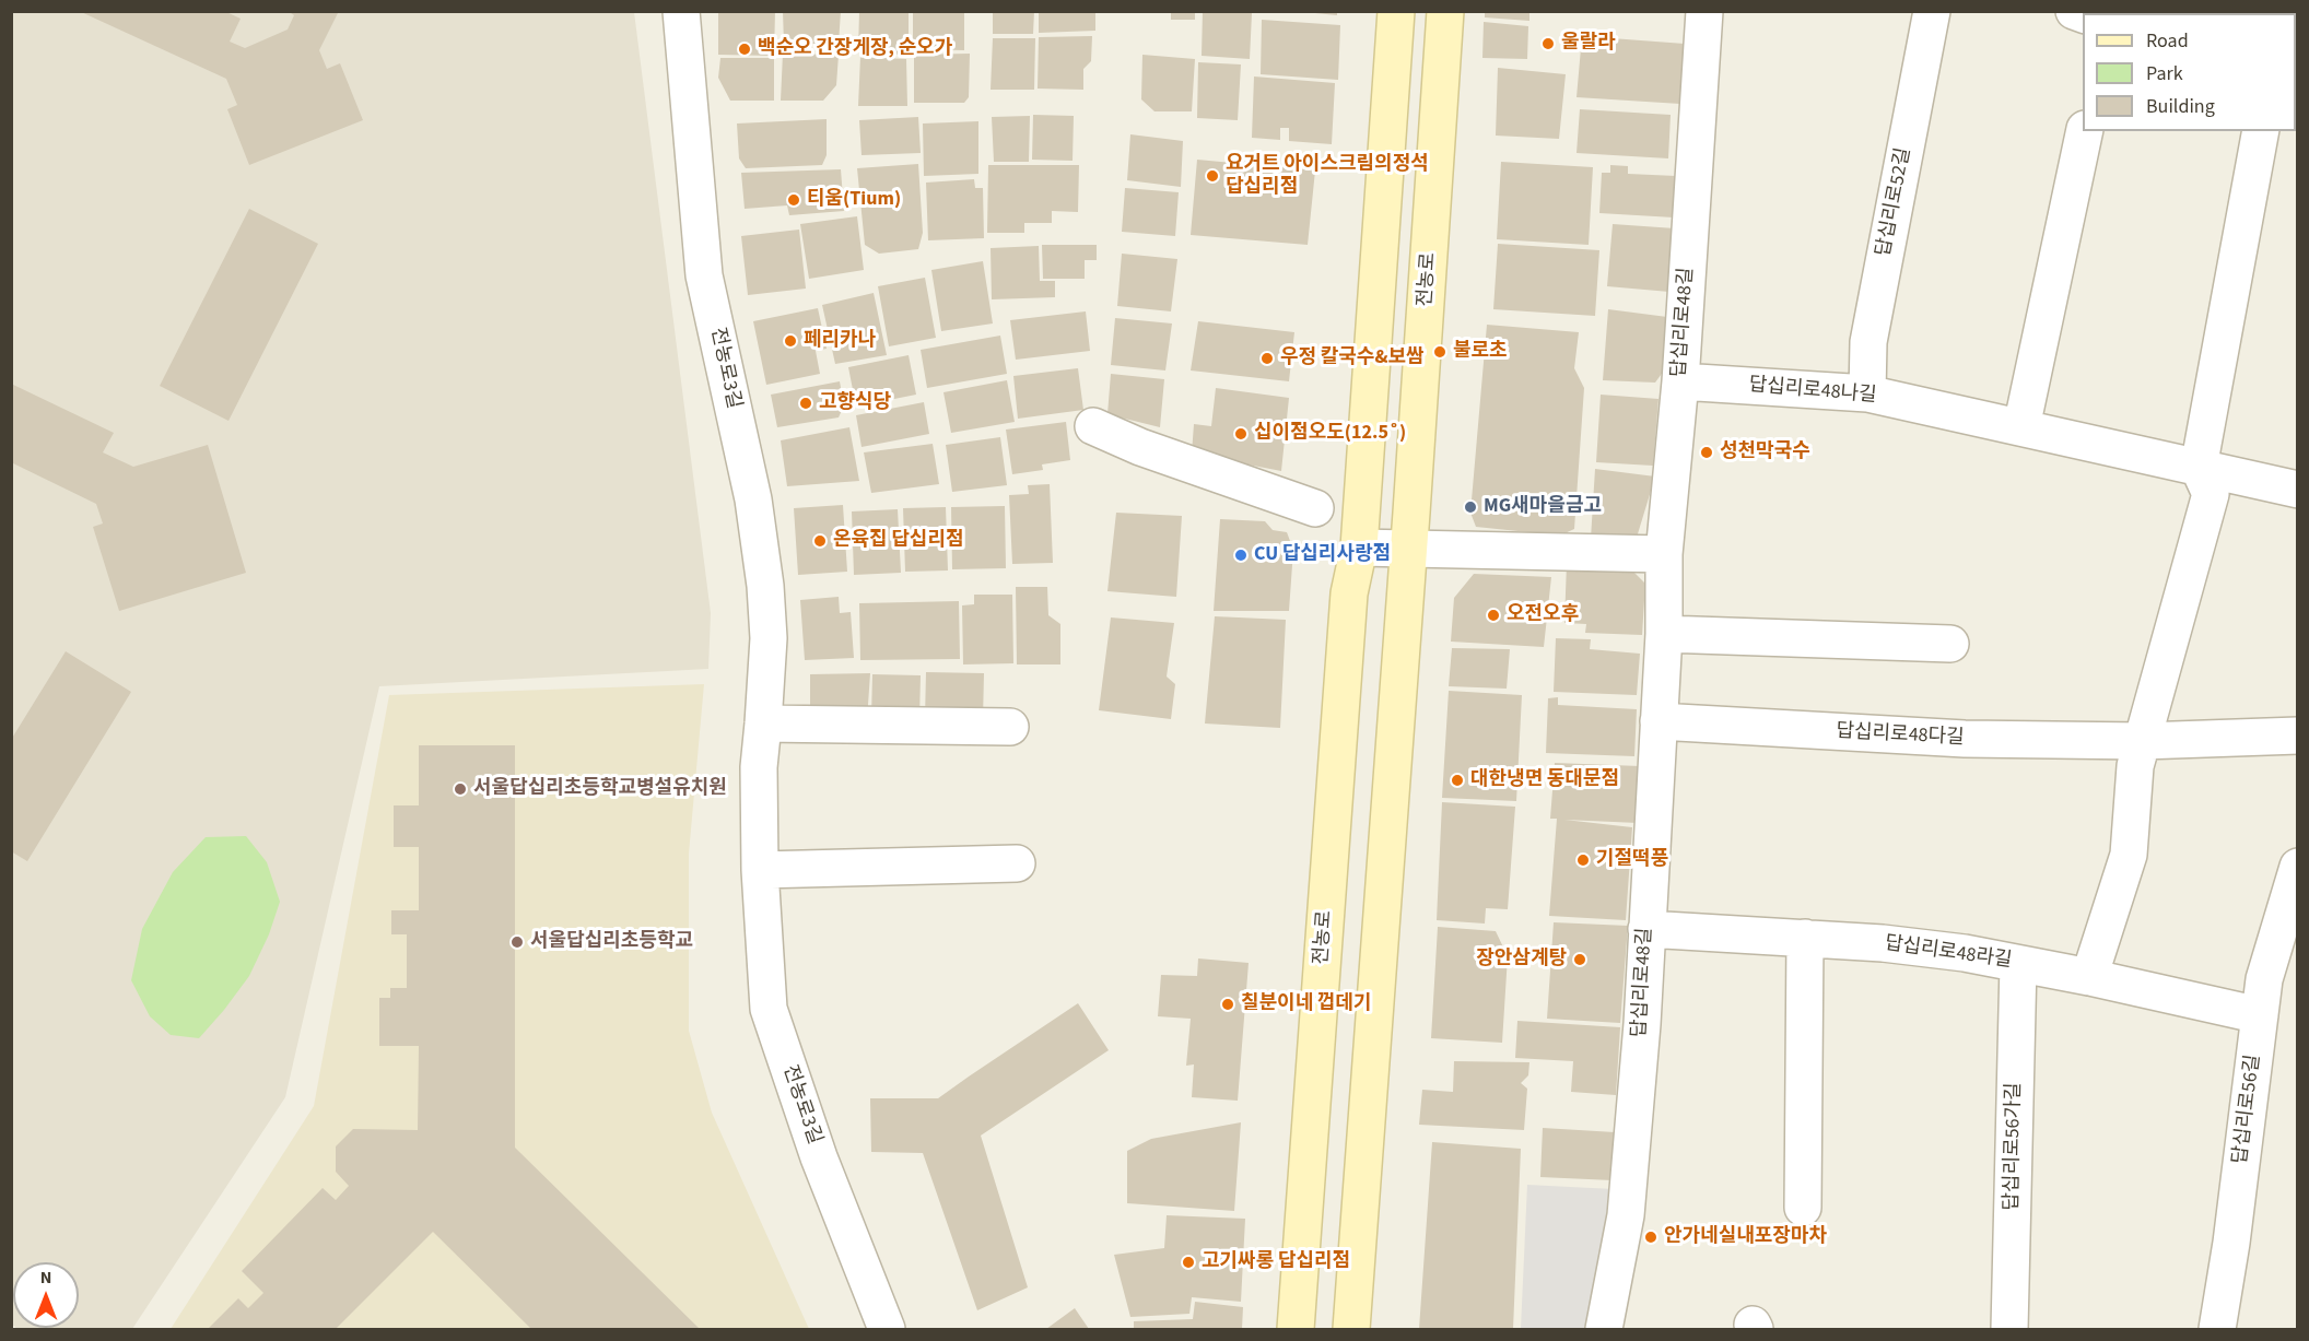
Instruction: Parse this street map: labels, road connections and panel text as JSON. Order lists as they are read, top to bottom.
{
  "streets": {
    "main road": ["전농로"],
    "street": [
      "답십리로52길",
      "답십리로48길",
      "전농로3길",
      "답십리로48나길",
      "답십리로48다길",
      "답십리로48라길",
      "답십리로56길",
      "답십리로56가길"
    ]
  },
  "crossings": [
    ["답십리로52길", "답십리로48나길"],
    ["답십리로48길", "답십리로48나길"],
    ["답십리로48길", "답십리로48다길"],
    ["답십리로48길", "답십리로48라길"],
    ["답십리로48라길", "답십리로56길"],
    ["답십리로48라길", "답십리로56가길"]
  ],
  "places": [
    "울랄라",
    "백순오 간장게장, 순오가",
    "요거트 아이스크림의정석 답십리점",
    "티움(Tium)",
    "페리카나",
    "불로초",
    "우정 칼국수&보쌈",
    "고향식당",
    "십이점오도(12.5˚)",
    "성천막국수",
    "MG새마을금고",
    "온육집 답십리점",
    "CU 답십리사랑점",
    "오전오후",
    "대한냉면 동대문점",
    "서울답십리초등학교병설유치원",
    "기절떡풍",
    "서울답십리초등학교",
    "장안삼계탕",
    "칠분이네 껍데기",
    "안가네실내포장마차",
    "고기싸롱 답십리점"
  ],
  "legend": ["Road", "Park", "Building"],
  "north": "top"
}
